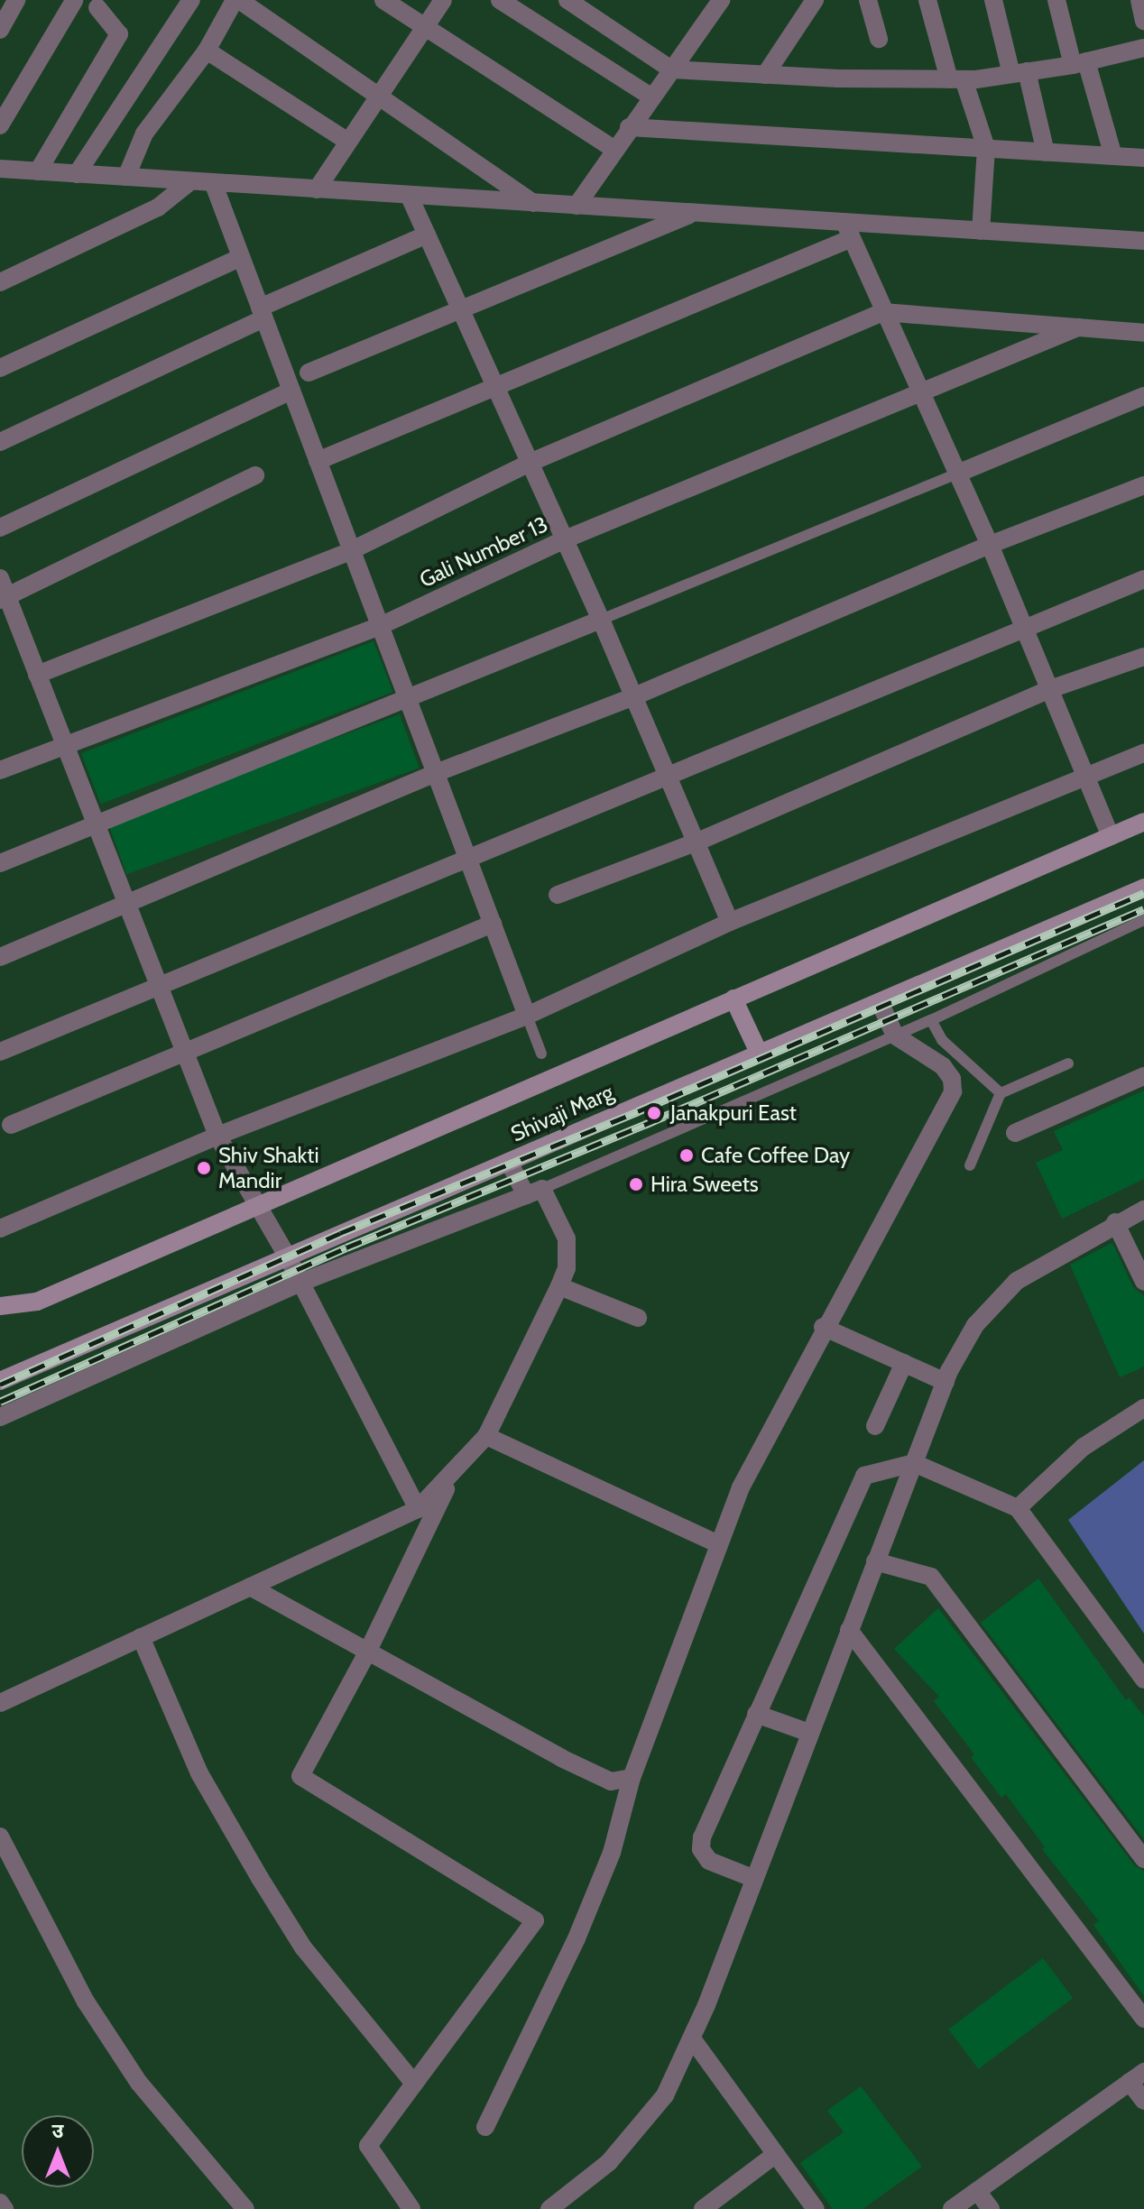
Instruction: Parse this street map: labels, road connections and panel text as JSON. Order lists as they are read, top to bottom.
{
  "streets": {
    "main road": ["Shivaji Marg"],
    "street": ["Gali Number 13"]
  },
  "places": [
    "Janakpuri East",
    "Cafe Coffee Day",
    "Shiv Shakti Mandir",
    "Hira Sweets"
  ],
  "north": "top"
}
